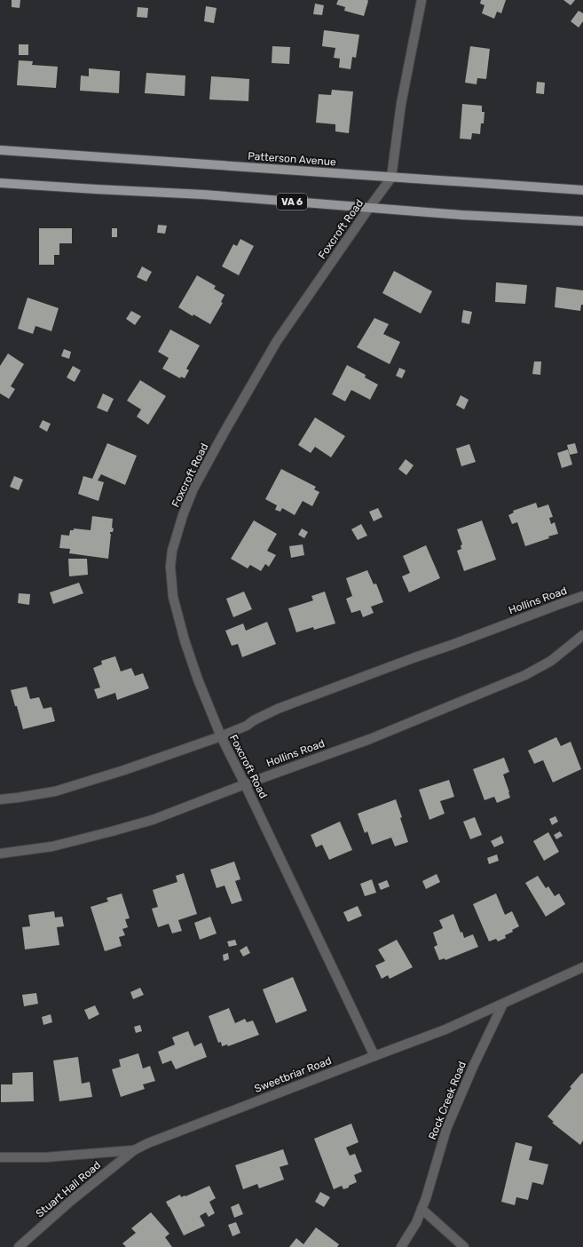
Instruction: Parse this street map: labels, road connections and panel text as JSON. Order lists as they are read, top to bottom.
{
  "streets": {
    "main road": ["Patterson Avenue", "VA 6"],
    "street": [
      "Foxcroft Road",
      "Hollins Road",
      "Sweetbriar Road",
      "Rock Creek Road",
      "Stuart Hall Road"
    ]
  },
  "crossings": [
    ["Patterson Avenue", "Foxcroft Road"],
    ["VA 6", "Foxcroft Road"],
    ["Foxcroft Road", "Hollins Road"],
    ["Foxcroft Road", "Sweetbriar Road"],
    ["Sweetbriar Road", "Rock Creek Road"],
    ["Sweetbriar Road", "Stuart Hall Road"]
  ]
}
